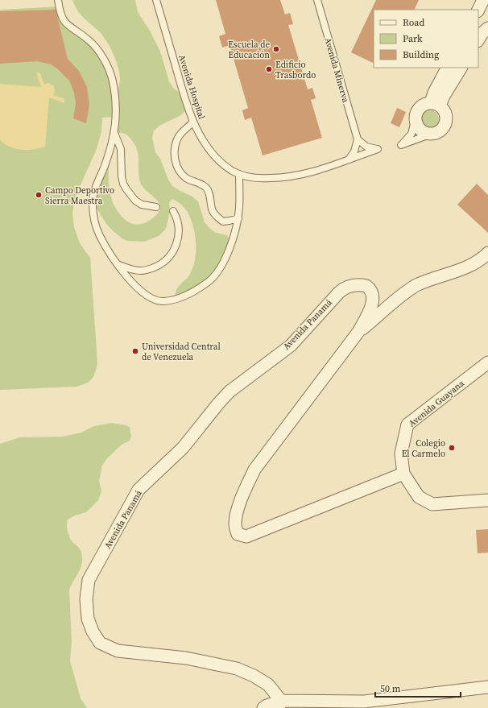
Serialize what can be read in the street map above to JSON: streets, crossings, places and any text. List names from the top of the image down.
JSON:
{
  "streets": {
    "street": ["Avenida Panamá", "Avenida Guayana"],
    "lane": ["Avenida Minerva", "Avenida Hospital"]
  },
  "crossings": [
    ["Avenida Minerva", "Avenida Hospital"],
    ["Avenida Panamá", "Avenida Guayana"]
  ],
  "places": [
    "Escuela de Educación",
    "Edificio Trasbordo",
    "Campo Deportivo Sierra Maestra",
    "Universidad Central de Venezuela",
    "Colegio El Carmelo"
  ],
  "legend": ["Road", "Park", "Building"],
  "scale_bar": "50 m"
}
